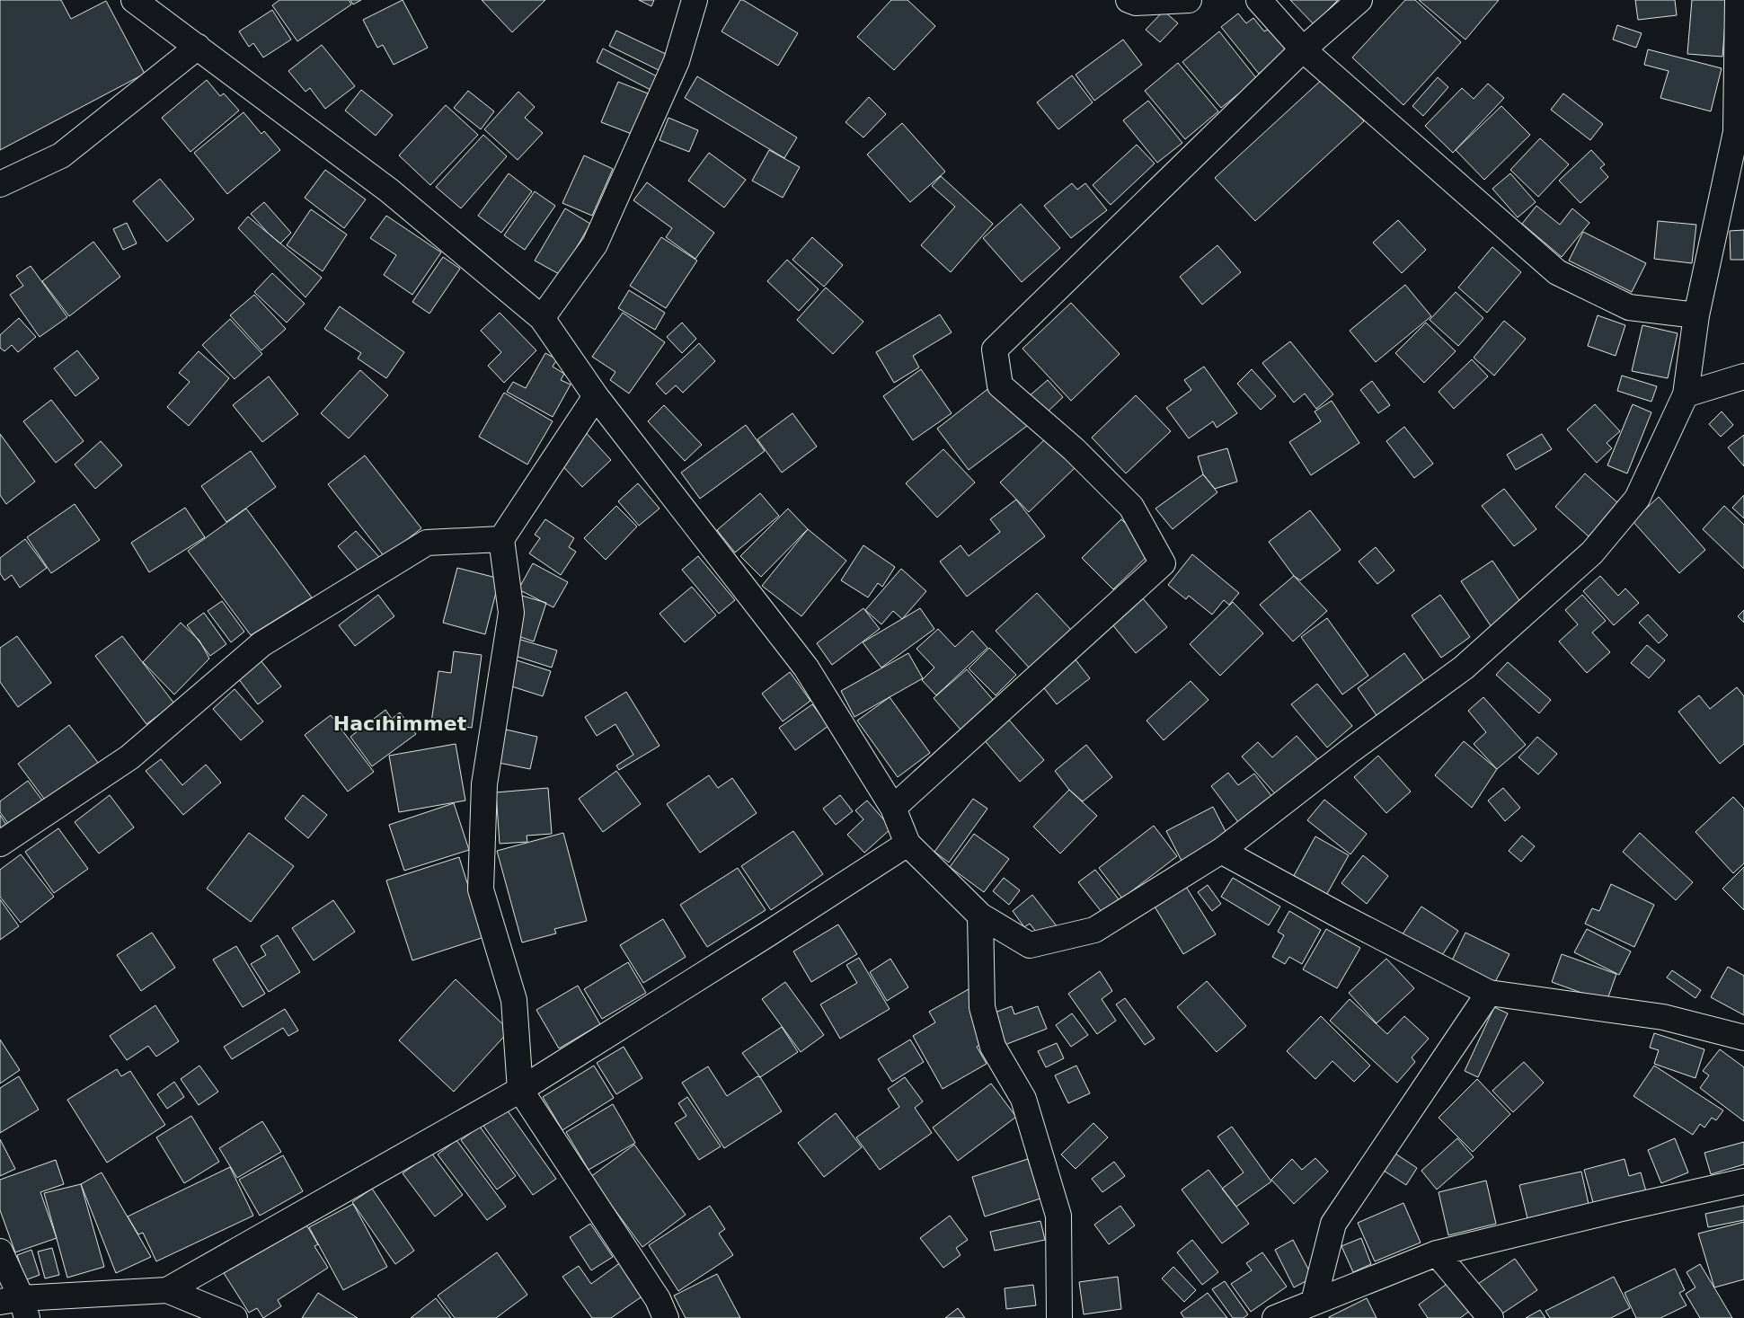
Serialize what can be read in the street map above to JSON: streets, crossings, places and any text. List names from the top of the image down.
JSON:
{
  "districts": ["Hacıhimmet"]
}
